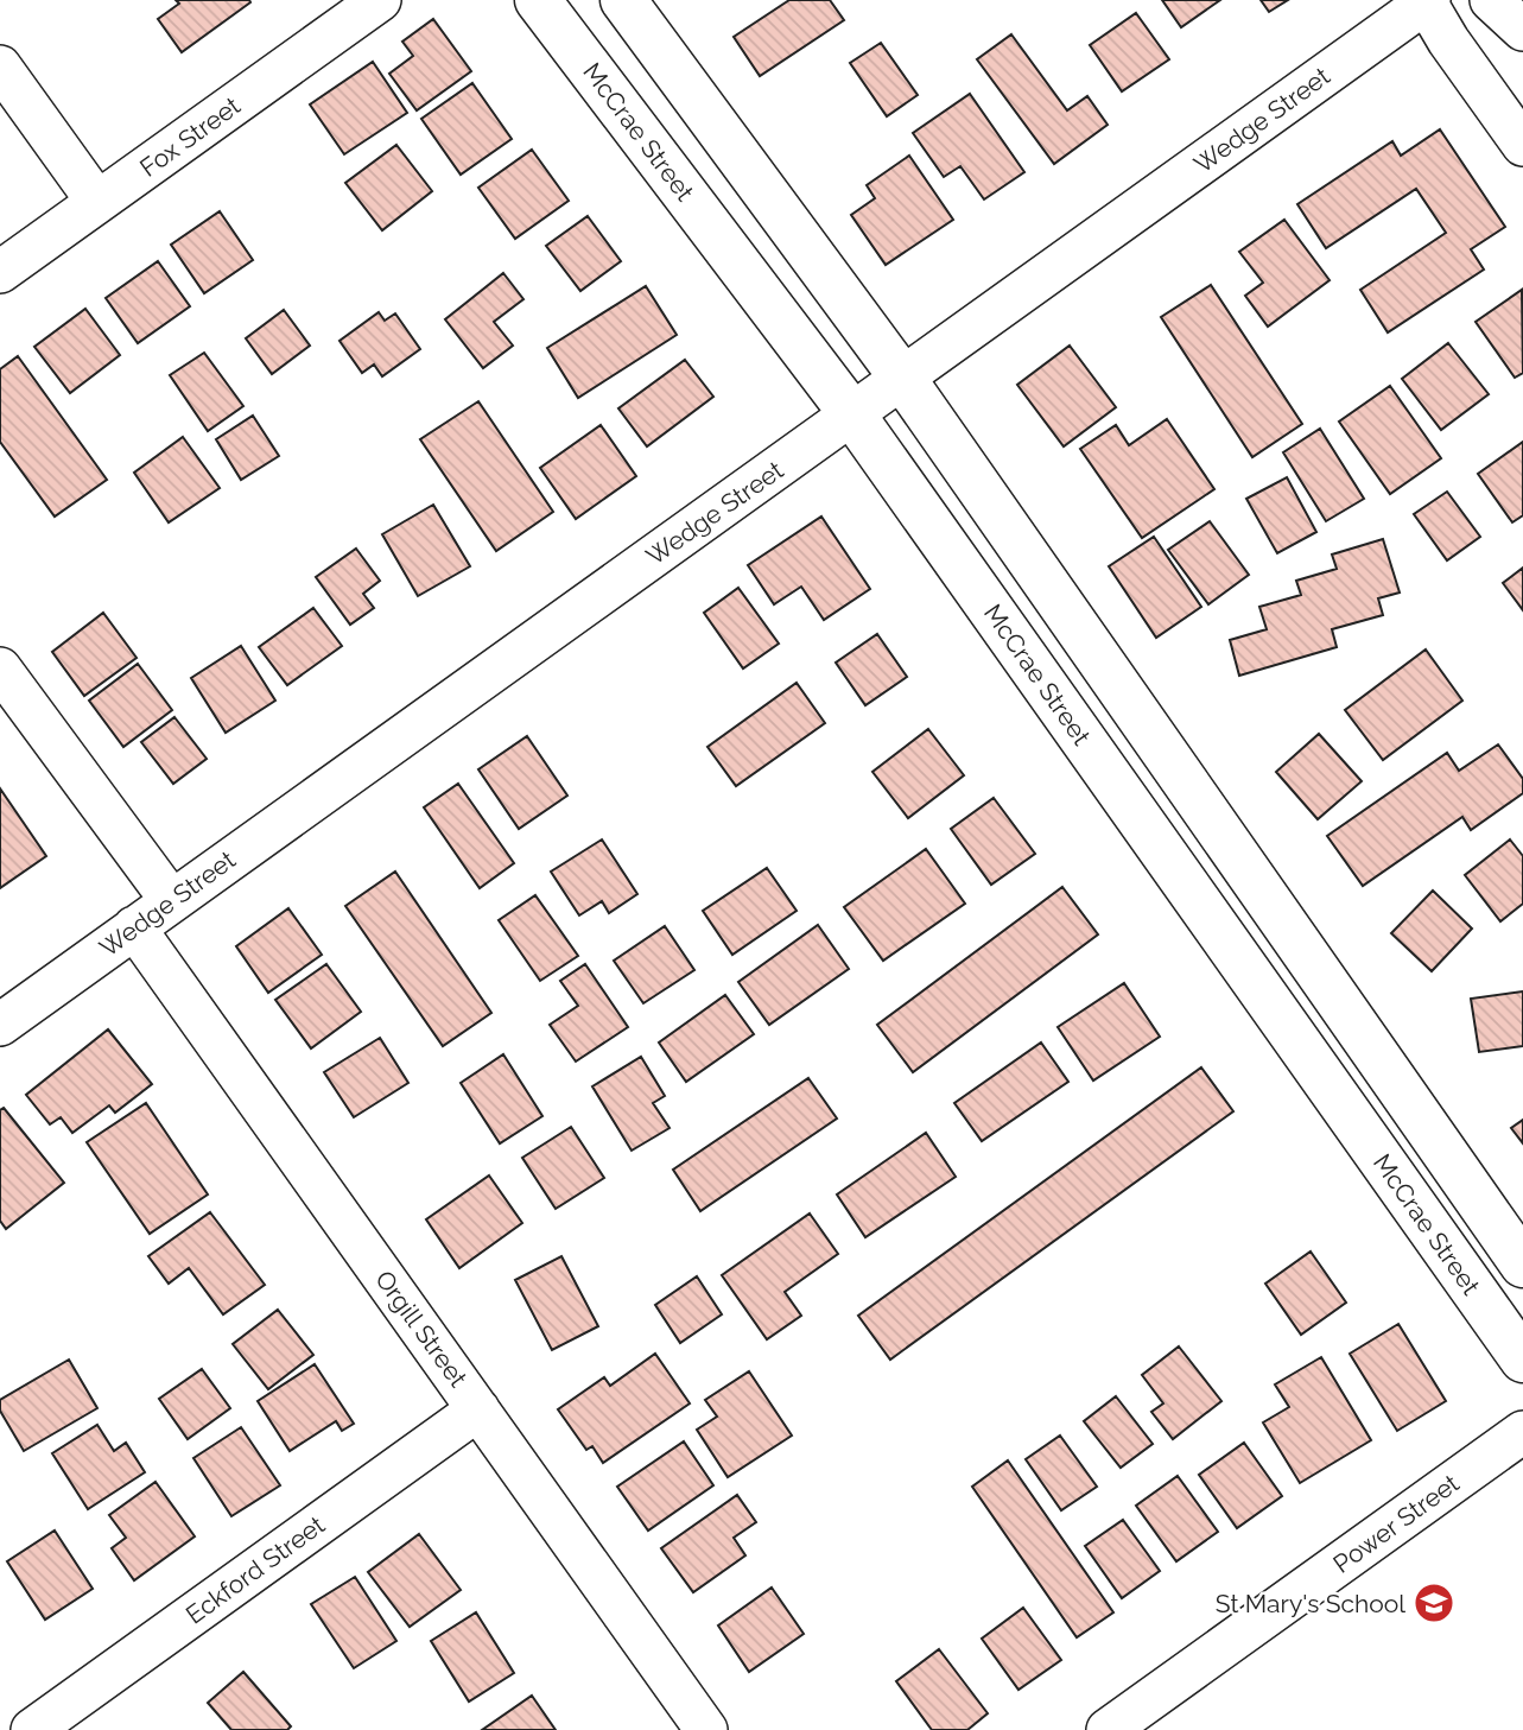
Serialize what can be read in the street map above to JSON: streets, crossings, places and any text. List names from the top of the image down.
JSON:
{
  "streets": {
    "main road": ["McCrae Street"],
    "street": [
      "Wedge Street",
      "Fox Street",
      "Orgill Street",
      "Power Street",
      "Eckford Street"
    ]
  },
  "crossings": [
    ["Wedge Street", "McCrae Street"],
    ["Wedge Street", "Orgill Street"],
    ["Orgill Street", "Eckford Street"]
  ],
  "places": {
    "school or university": ["St Mary's School"]
  }
}
